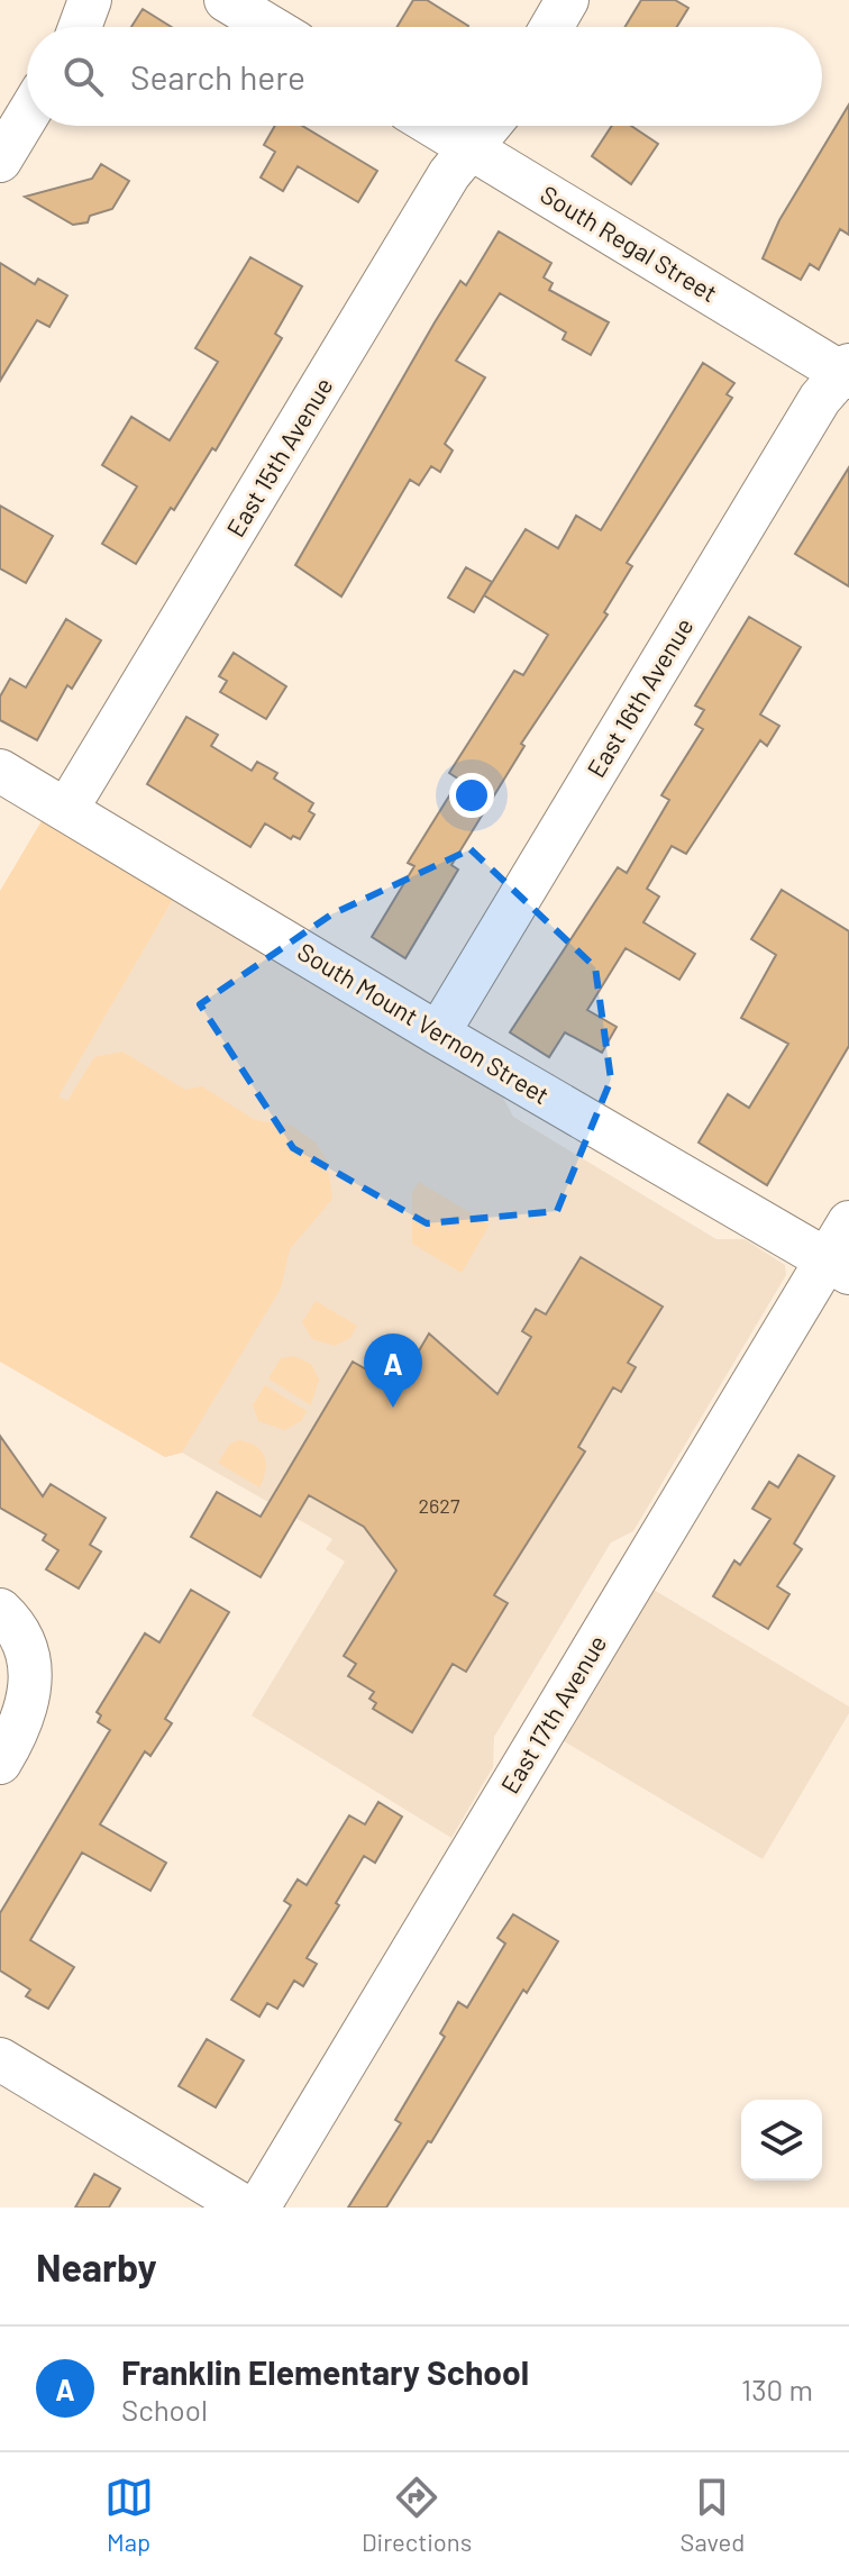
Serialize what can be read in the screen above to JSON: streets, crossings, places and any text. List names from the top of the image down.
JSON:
{
  "streets": {
    "street": [
      "South Regal Street",
      "East 15th Avenue",
      "East 16th Avenue",
      "South Mount Vernon Street",
      "East 17th Avenue"
    ]
  },
  "crossings": [
    ["South Regal Street", "East 15th Avenue"],
    ["South Regal Street", "East 16th Avenue"],
    ["East 15th Avenue", "South Mount Vernon Street"],
    ["East 16th Avenue", "South Mount Vernon Street"],
    ["South Mount Vernon Street", "East 17th Avenue"]
  ],
  "house_numbers": ["2627"],
  "page": {
    "search": "Search here",
    "pins": "A",
    "heading": "Nearby",
    "list": [
      {
        "mark": "A",
        "name": "Franklin Elementary School",
        "note": "School",
        "value": "130 m"
      }
    ],
    "nav": ["Map", "Directions", "Saved"]
  }
}
